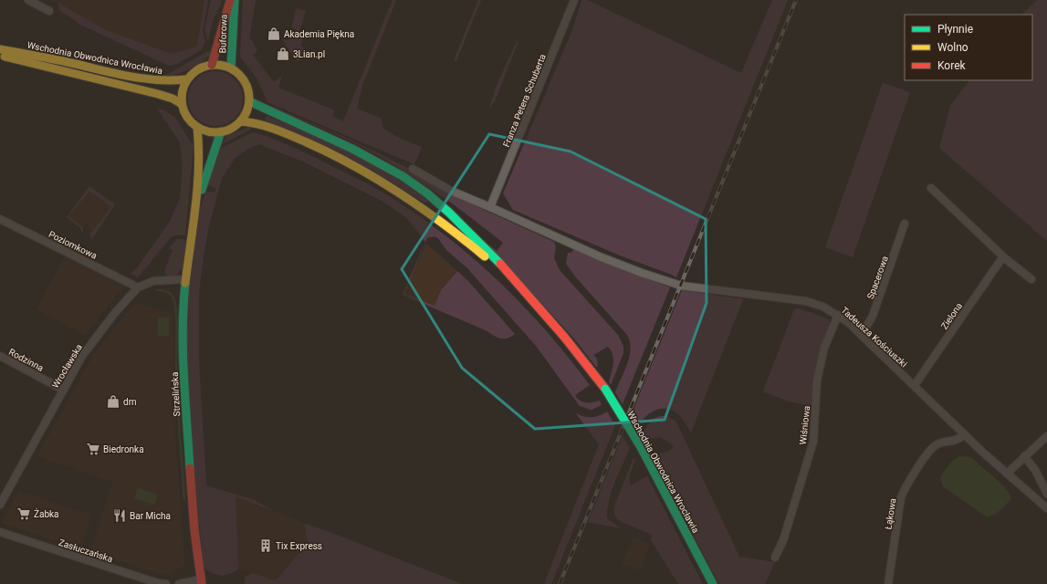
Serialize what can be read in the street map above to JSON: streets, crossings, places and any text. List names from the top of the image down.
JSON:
{
  "streets": {
    "main road": ["Buforowa", "Wschodnia Obwodnica Wrocławia", "Strzelińska"],
    "street": [
      "Franza Petera Schuberta",
      "Poziomkowa",
      "Spacerowa",
      "Zielona",
      "Tadeusza Kościuszki",
      "Rodzinna",
      "Wrocławska",
      "Wiśniowa",
      "Łąkowa",
      "Zasłuczańska"
    ]
  },
  "crossings": [
    ["Buforowa", "Wschodnia Obwodnica Wrocławia"],
    ["Buforowa", "Strzelińska"],
    ["Wschodnia Obwodnica Wrocławia", "Strzelińska"],
    ["Franza Petera Schuberta", "Tadeusza Kościuszki"],
    ["Poziomkowa", "Wrocławska"],
    ["Spacerowa", "Tadeusza Kościuszki"],
    ["Zielona", "Tadeusza Kościuszki"],
    ["Tadeusza Kościuszki", "Wiśniowa"],
    ["Tadeusza Kościuszki", "Łąkowa"],
    ["Rodzinna", "Wrocławska"],
    ["Wrocławska", "Strzelińska"]
  ],
  "places": {
    "shop": ["Akademia Piękna", "3Lian.pl", "dm"],
    "supermarket": ["Biedronka", "Żabka"],
    "restaurant": ["Bar Micha"],
    "building": ["Tix Express"]
  },
  "legend": ["Płynnie", "Wolno", "Korek"]
}
